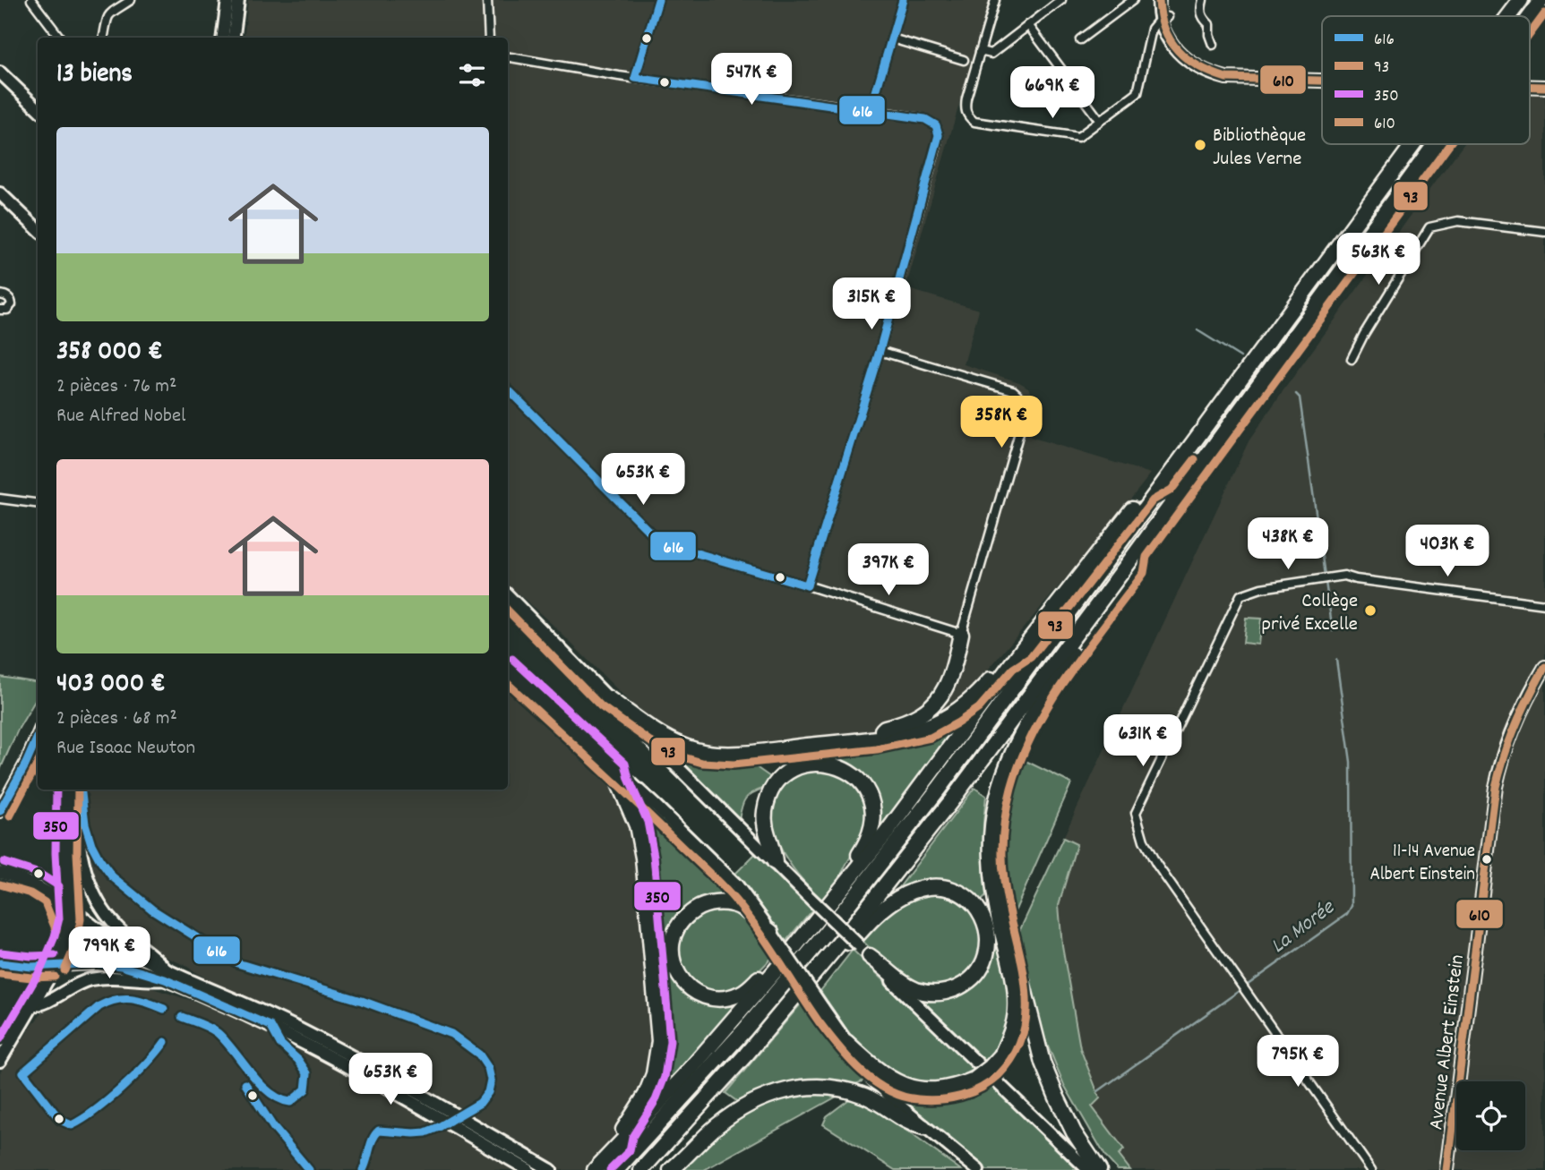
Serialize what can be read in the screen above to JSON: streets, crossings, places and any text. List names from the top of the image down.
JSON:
{
  "streets": {
    "main road": ["Avenue Albert Einstein"]
  },
  "water": ["La Morée"],
  "places": ["Bibliothèque Jules Verne", "Collège privé Excelle", "11-14 Avenue Albert Einstein"],
  "lines": [
    "transit line 616",
    "transit line 610",
    "transit line 93",
    "transit line 350"
  ],
  "legend": [
    "616",
    "93",
    "350",
    "610"
  ],
  "page": {
    "heading": "13 biens",
    "price": [
      "547K €",
      "669K €",
      "563K €",
      "315K €",
      "358K €",
      "653K €",
      "438K €",
      "403K €",
      "397K €",
      "631K €",
      "799K €",
      "795K €",
      "653K €"
    ],
    "list": [
      {
        "name": "358 000 €",
        "note": "2 pièces · 76 m² · Rue Alfred Nobel"
      },
      {
        "name": "403 000 €",
        "note": "2 pièces · 68 m² · Rue Isaac Newton"
      }
    ]
  }
}
